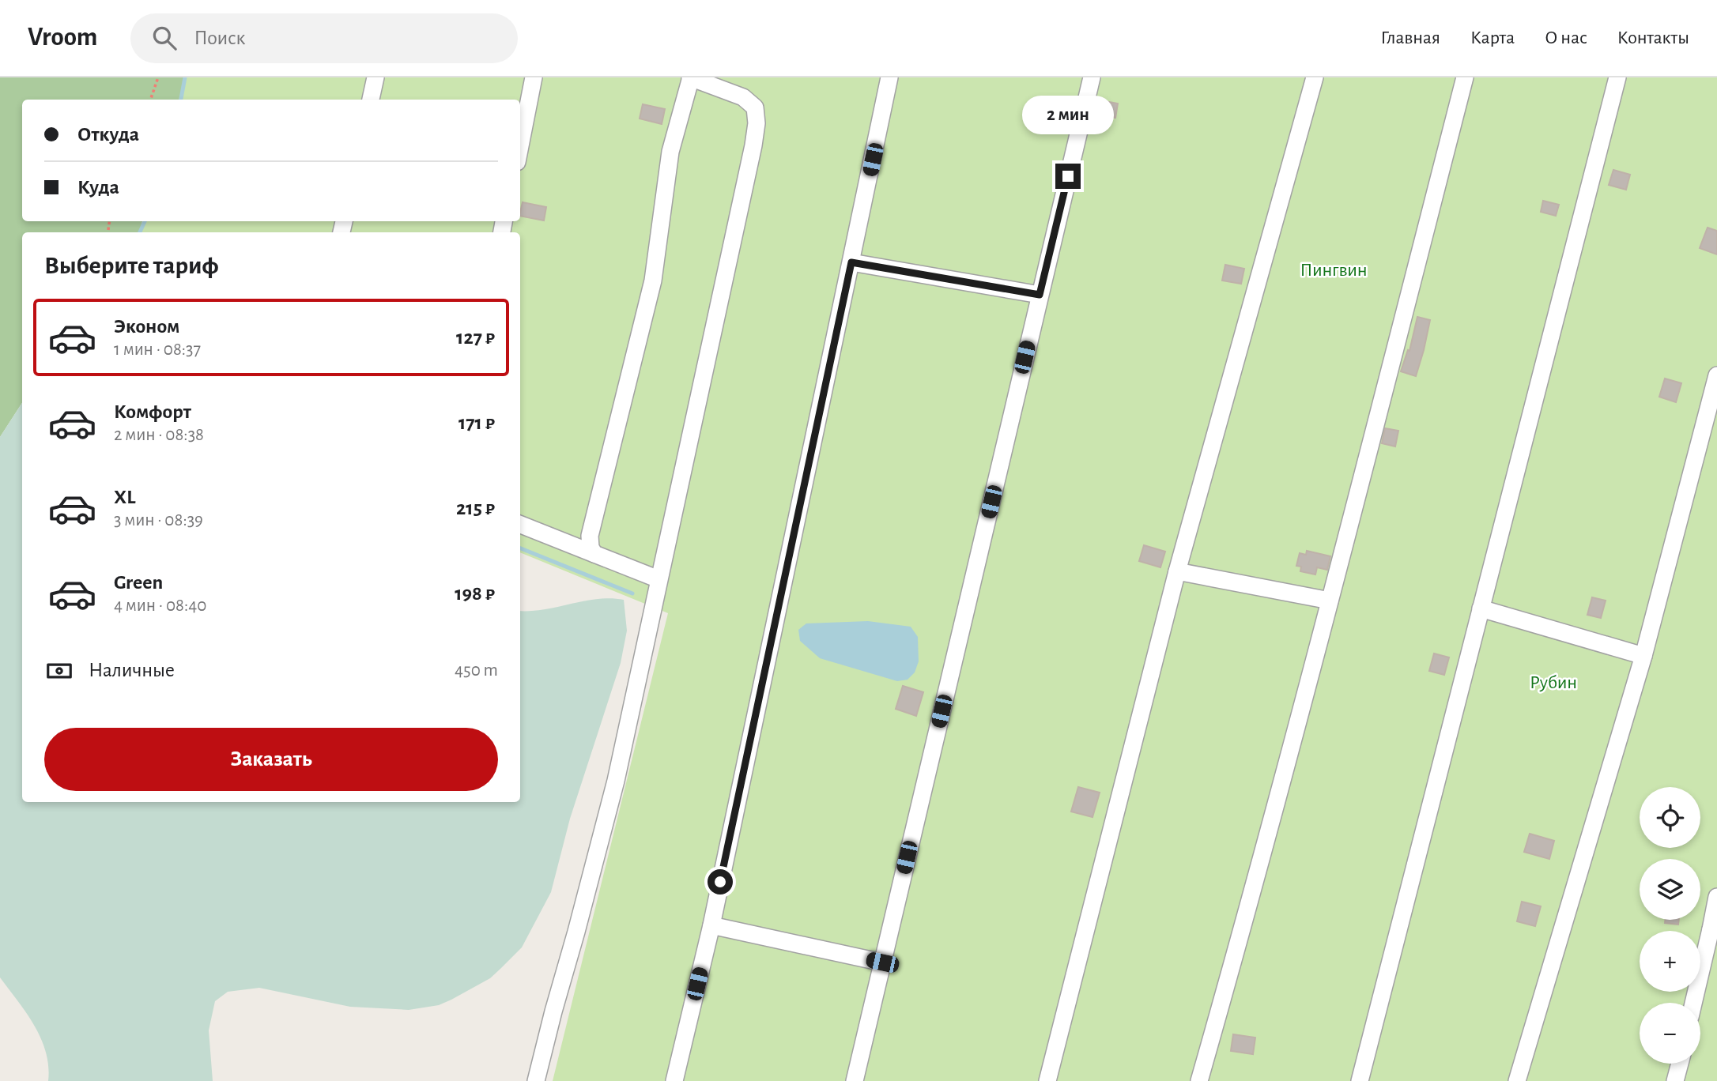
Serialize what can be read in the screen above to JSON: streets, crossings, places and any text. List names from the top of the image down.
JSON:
{
  "parks": ["Пингвин", "Рубин"],
  "page": {
    "header": "Vroom",
    "search": "Поиск",
    "nav": [
      "Главная",
      "Карта",
      "О нас",
      "Контакты"
    ],
    "bubble": "2 мин",
    "banner": ["Откуда", "Куда"],
    "heading": "Выберите тариф",
    "list": [
      {
        "name": "Эконом",
        "note": "1 мин · 08:37",
        "value": "127 ₽"
      },
      {
        "name": "Комфорт",
        "note": "2 мин · 08:38",
        "value": "171 ₽"
      },
      {
        "name": "XL",
        "note": "3 мин · 08:39",
        "value": "215 ₽"
      },
      {
        "name": "Green",
        "note": "4 мин · 08:40",
        "value": "198 ₽"
      }
    ],
    "pay": ["Наличные", "450 m"],
    "buttons": "Заказать",
    "map_buttons": ["+", "−"]
  }
}
